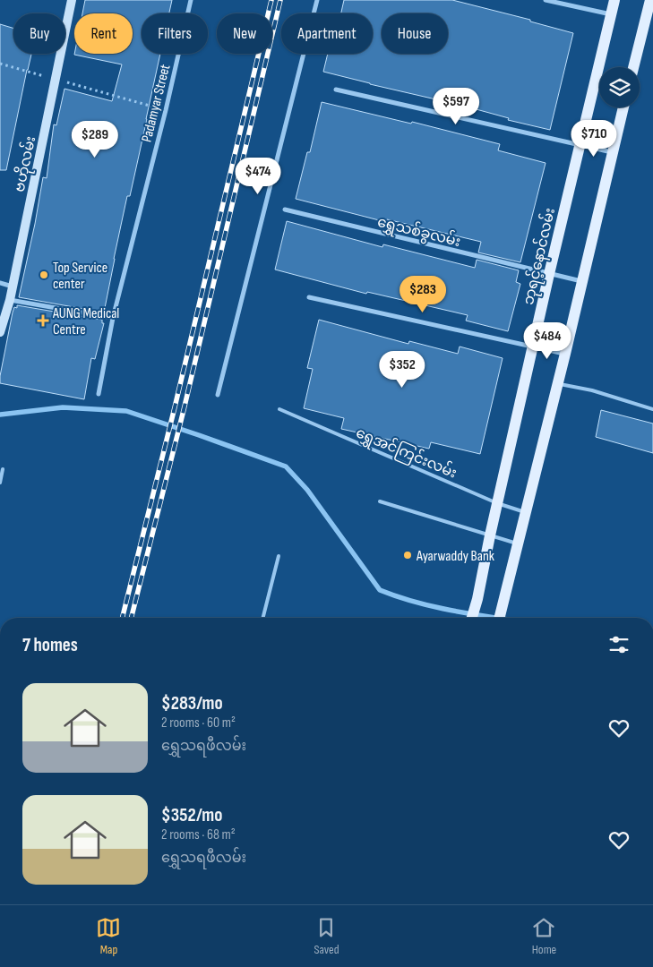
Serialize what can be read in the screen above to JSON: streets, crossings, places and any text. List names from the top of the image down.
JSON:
{
  "streets": {
    "main road": ["ဗဟိုလမ်း", "ဘုရင့်နောင်လမ်း"],
    "street": ["Padamyar Street", "ရွှေသစ်ခွလမ်း"],
    "lane": ["ရွှေအင်ကြင်းလမ်း"]
  },
  "crossings": [
    ["ရွှေသစ်ခွလမ်း", "ဘုရင့်နောင်လမ်း"],
    ["ဘုရင့်နောင်လမ်း", "ရွှေအင်ကြင်းလမ်း"]
  ],
  "places": {
    "other": ["Top Service center", "Ayarwaddy Bank"],
    "health": ["AUNG Medical Centre"]
  },
  "page": {
    "chip": [
      "Buy",
      "Rent",
      "Filters",
      "New",
      "Apartment",
      "House"
    ],
    "price": [
      "$597",
      "$710",
      "$289",
      "$474",
      "$283",
      "$484",
      "$352"
    ],
    "heading": "7 homes",
    "list": [
      {
        "name": "$283/mo",
        "note": "2 rooms · 60 m² · ရွှေသရဖီလမ်း"
      },
      {
        "name": "$352/mo",
        "note": "2 rooms · 68 m² · ရွှေသရဖီလမ်း"
      }
    ],
    "tabs": ["Map", "Saved", "Home"]
  }
}
